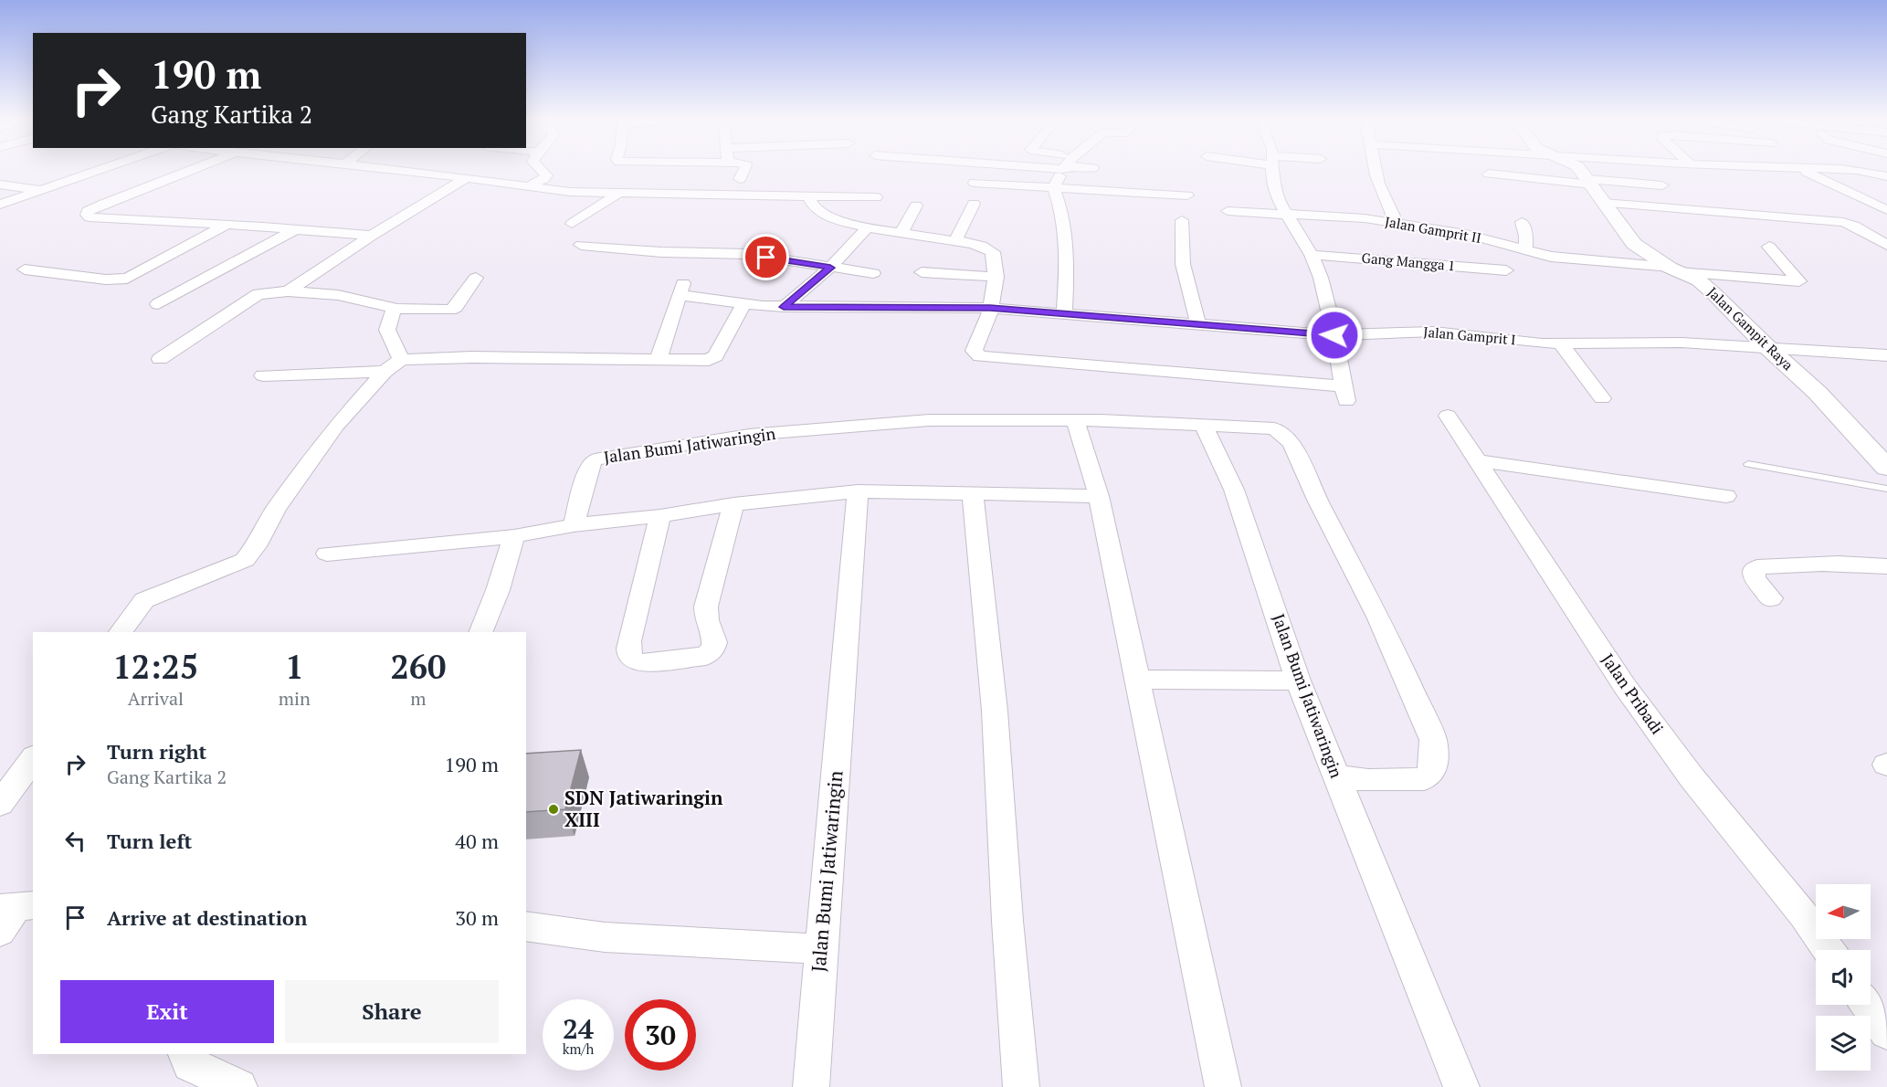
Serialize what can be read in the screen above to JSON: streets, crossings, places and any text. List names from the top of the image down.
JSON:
{
  "streets": {
    "street": [
      "Jalan Gamprit II",
      "Gang Mangga 1",
      "Jalan Gampit Raya",
      "Jalan Gamprit I",
      "Jalan Bumi Jatiwaringin",
      "Jalan Pribadi"
    ]
  },
  "crossings": [
    ["Jalan Gamprit II", "Jalan Gampit Raya"],
    ["Jalan Gampit Raya", "Jalan Gamprit I"]
  ],
  "places": ["SDN Jatiwaringin XIII"],
  "north": "left",
  "page": {
    "turn": ["190 m", "Gang Kartika 2"],
    "eta": [
      "12:25",
      "Arrival",
      "1",
      "min",
      "260",
      "m"
    ],
    "list": [
      {
        "name": "Turn right",
        "note": "Gang Kartika 2",
        "value": "190 m"
      },
      {
        "name": "Turn left",
        "value": "40 m"
      },
      {
        "name": "Arrive at destination",
        "value": "30 m"
      }
    ],
    "buttons": ["Exit", "Share"],
    "speed": "24 km/h",
    "limit": "30"
  }
}
